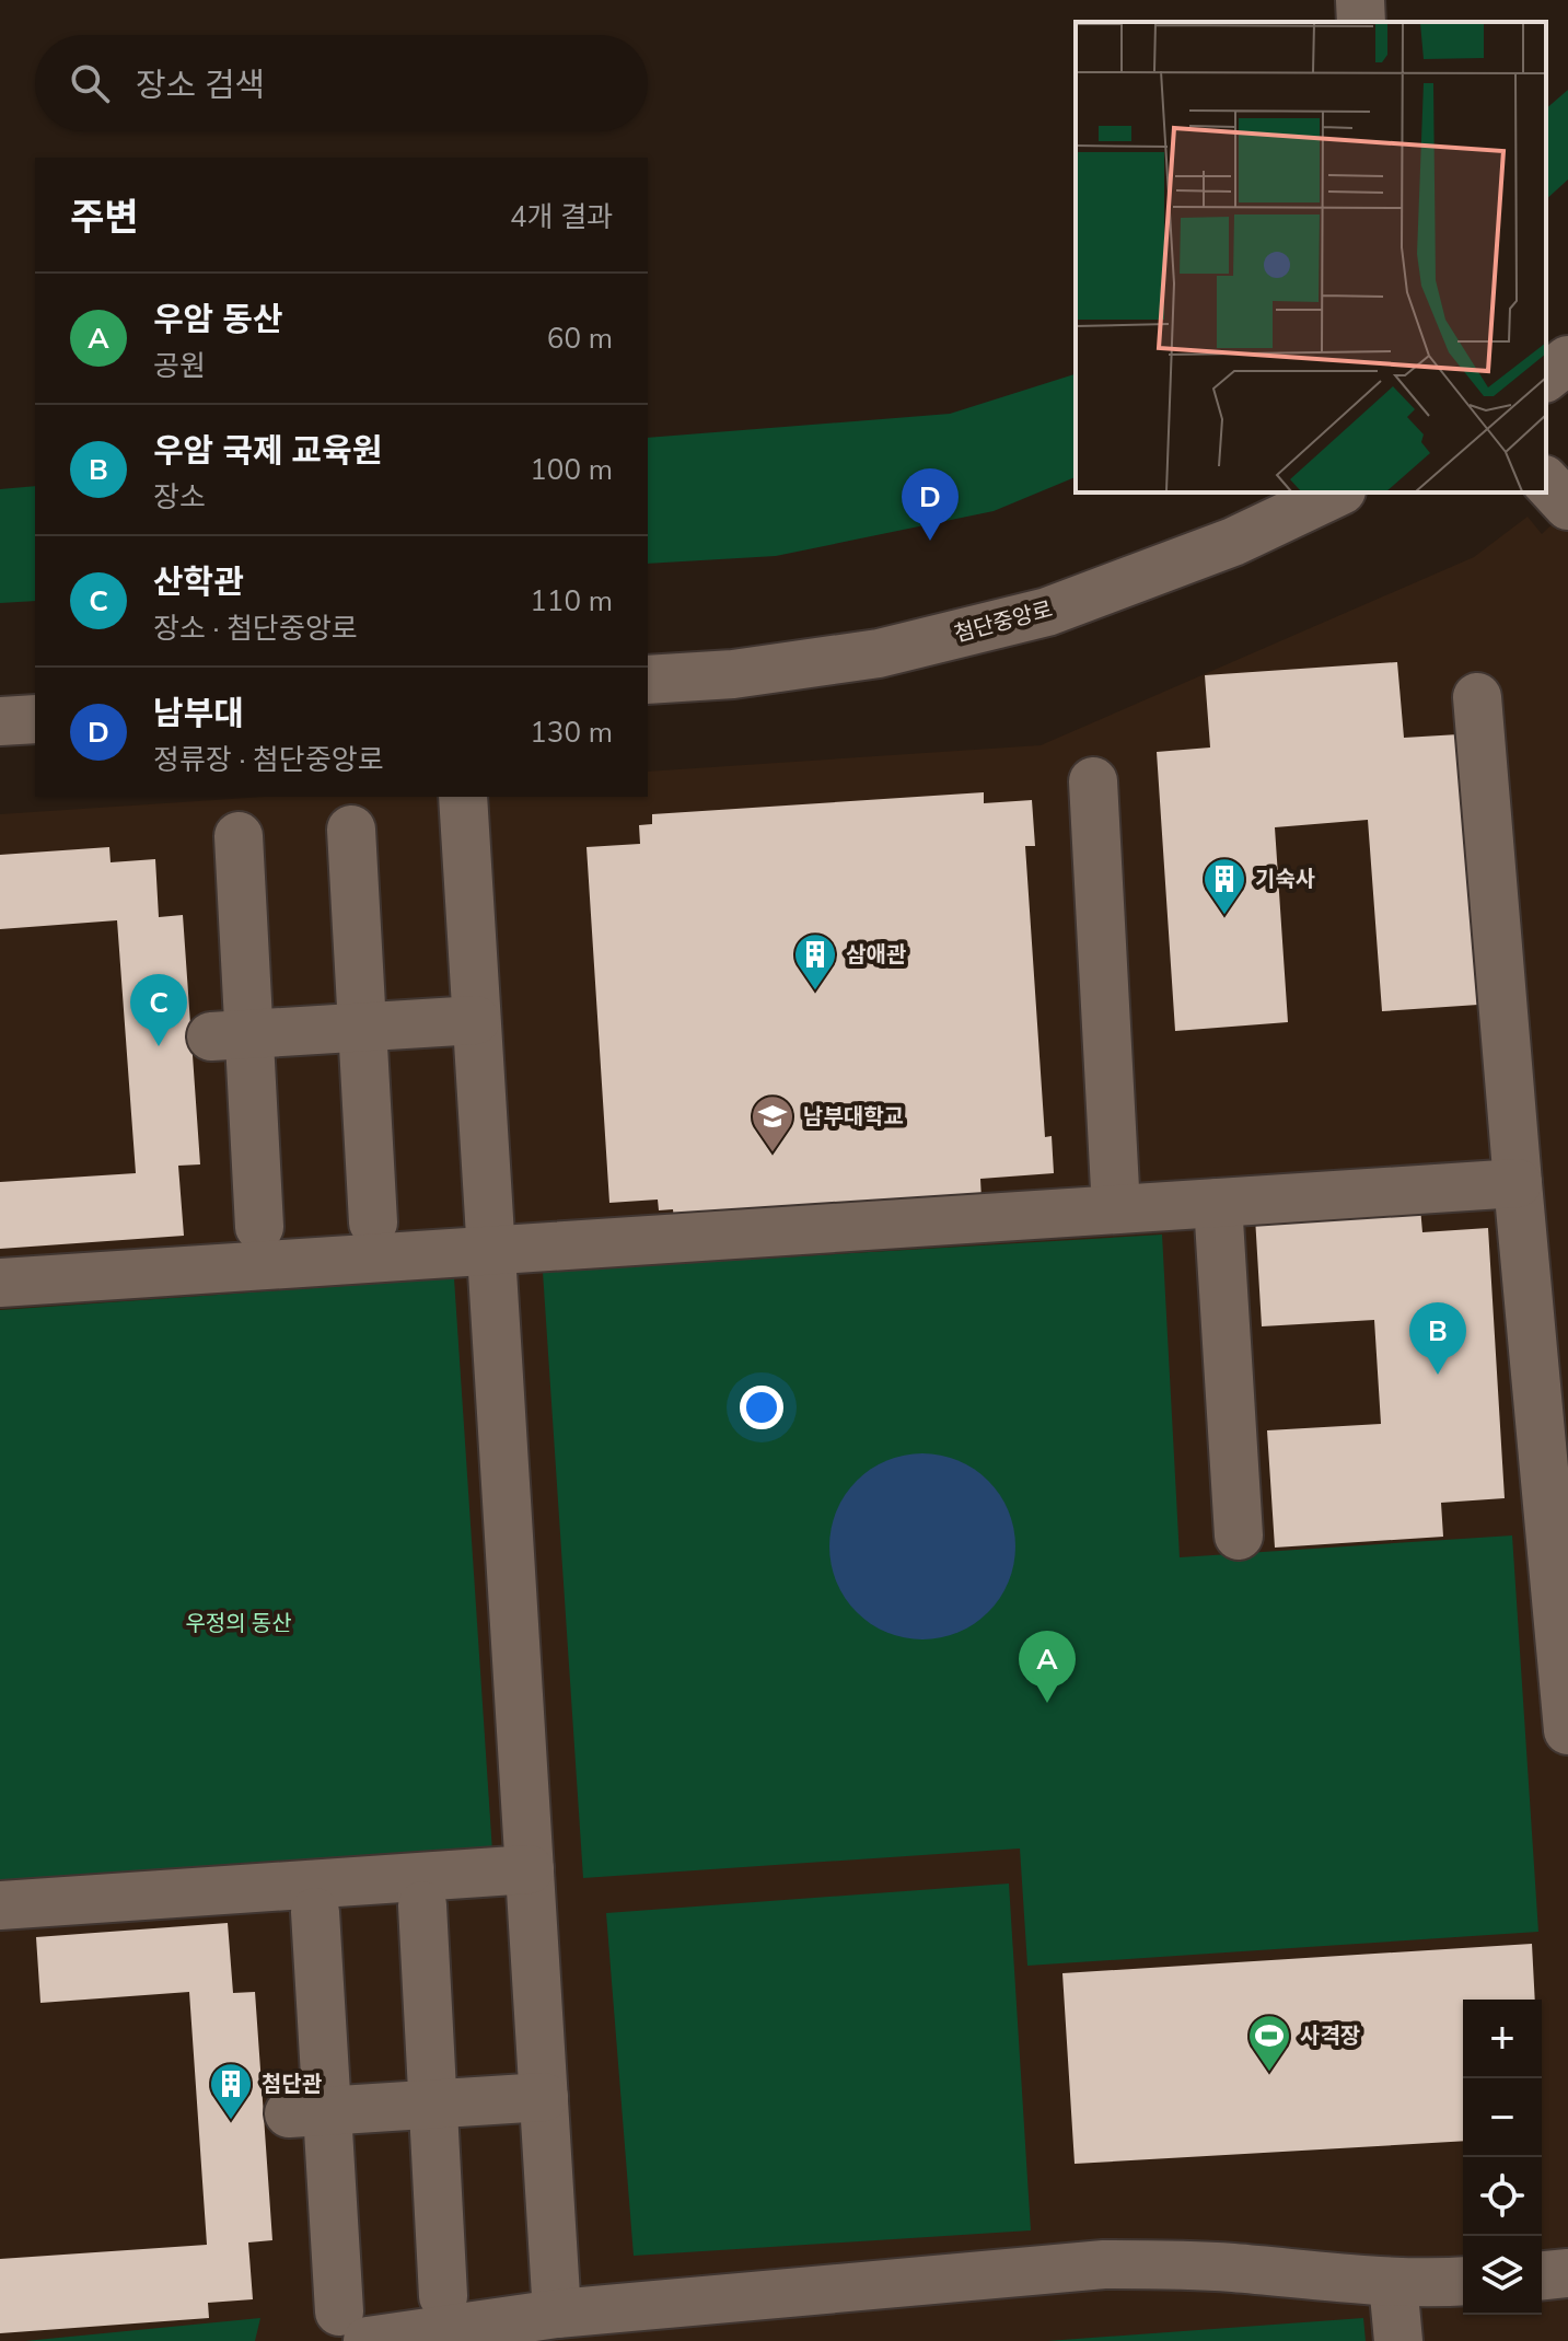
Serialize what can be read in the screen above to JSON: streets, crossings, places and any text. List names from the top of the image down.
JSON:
{
  "streets": {
    "street": ["첨단중앙로"]
  },
  "parks": ["우정의 동산"],
  "places": {
    "building": ["기숙사", "삼애관", "첨단관"],
    "school or university": ["남부대학교"],
    "sports": ["사격장"]
  },
  "page": {
    "search": "장소 검색",
    "heading": ["주변", "4개 결과"],
    "list": [
      {
        "mark": "A",
        "name": "우암 동산",
        "note": "공원",
        "value": "60 m"
      },
      {
        "mark": "B",
        "name": "우암 국제 교육원",
        "note": "장소",
        "value": "100 m"
      },
      {
        "mark": "C",
        "name": "산학관",
        "note": "장소 · 첨단중앙로",
        "value": "110 m"
      },
      {
        "mark": "D",
        "name": "남부대",
        "note": "정류장 · 첨단중앙로",
        "value": "130 m"
      }
    ],
    "pins": [
      "D",
      "C",
      "B",
      "A"
    ],
    "map_buttons": ["+", "−"]
  }
}
